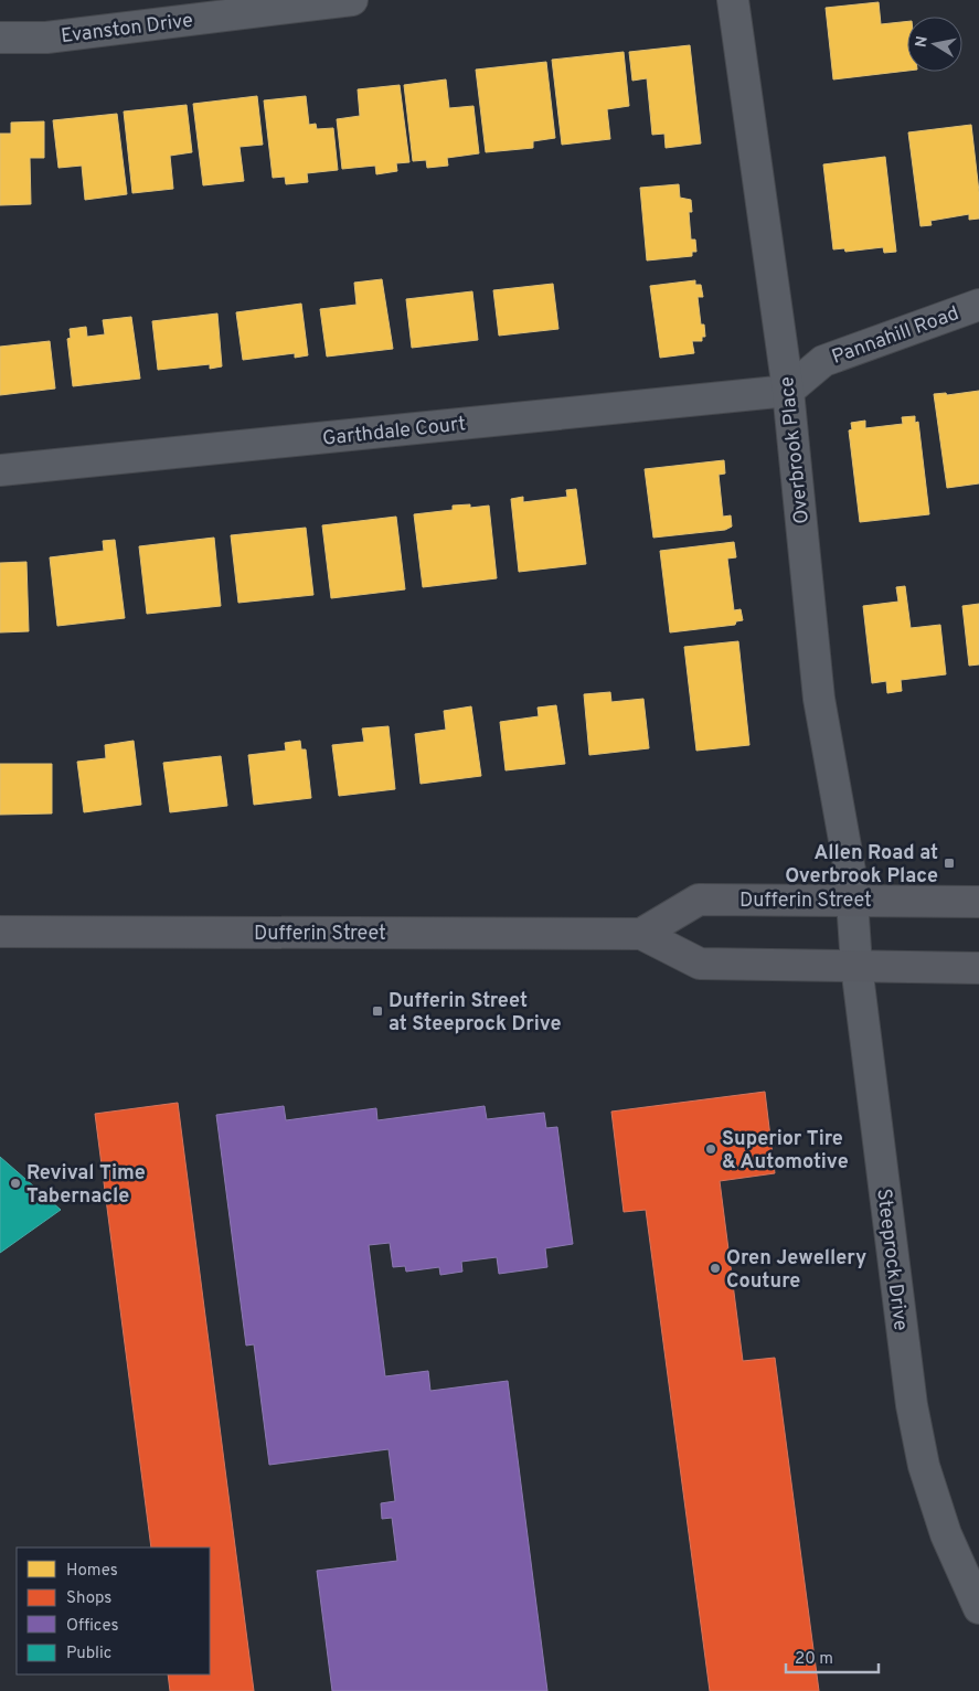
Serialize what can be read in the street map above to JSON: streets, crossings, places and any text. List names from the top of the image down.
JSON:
{
  "streets": {
    "main road": ["Dufferin Street"],
    "street": [
      "Evanston Drive",
      "Pannahill Road",
      "Garthdale Court",
      "Overbrook Place",
      "Steeprock Drive"
    ]
  },
  "crossings": [
    ["Pannahill Road", "Garthdale Court"],
    ["Pannahill Road", "Overbrook Place"],
    ["Garthdale Court", "Overbrook Place"],
    ["Overbrook Place", "Dufferin Street"],
    ["Overbrook Place", "Steeprock Drive"],
    ["Dufferin Street", "Steeprock Drive"]
  ],
  "places": {
    "transit": ["Allen Road at Overbrook Place", "Dufferin Street at Steeprock Drive"],
    "other": ["Superior Tire & Automotive", "Revival Time Tabernacle", "Oren Jewellery Couture"]
  },
  "legend": [
    "Homes",
    "Shops",
    "Offices",
    "Public"
  ],
  "scale_bar": "20 m",
  "north": "left"
}
